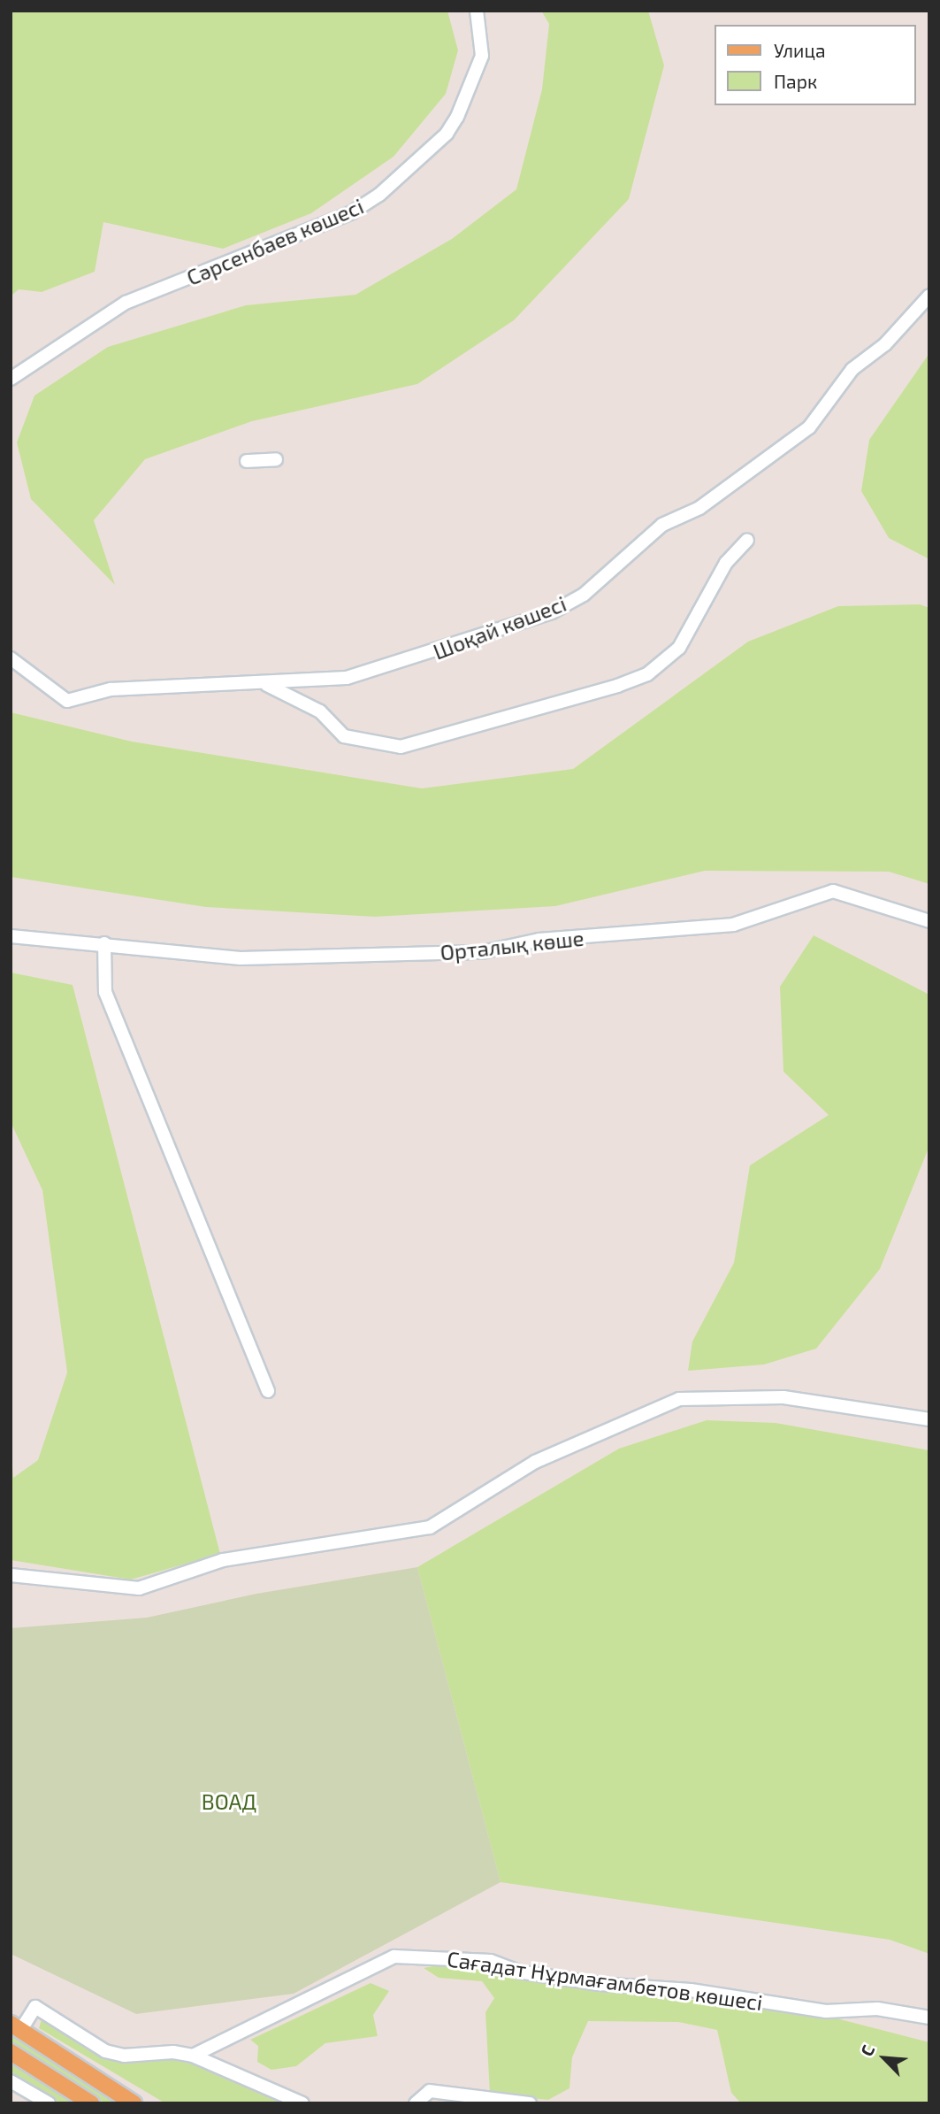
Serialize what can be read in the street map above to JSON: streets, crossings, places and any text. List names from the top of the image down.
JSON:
{
  "streets": {
    "street": [
      "Сәрсенбаев көшесі",
      "Шоқай көшесі",
      "Орталық көше",
      "Сағадат Нұрмағамбетов көшесі"
    ]
  },
  "parks": ["ВОАД"],
  "legend": ["Улица", "Парк"],
  "north": "top left"
}
